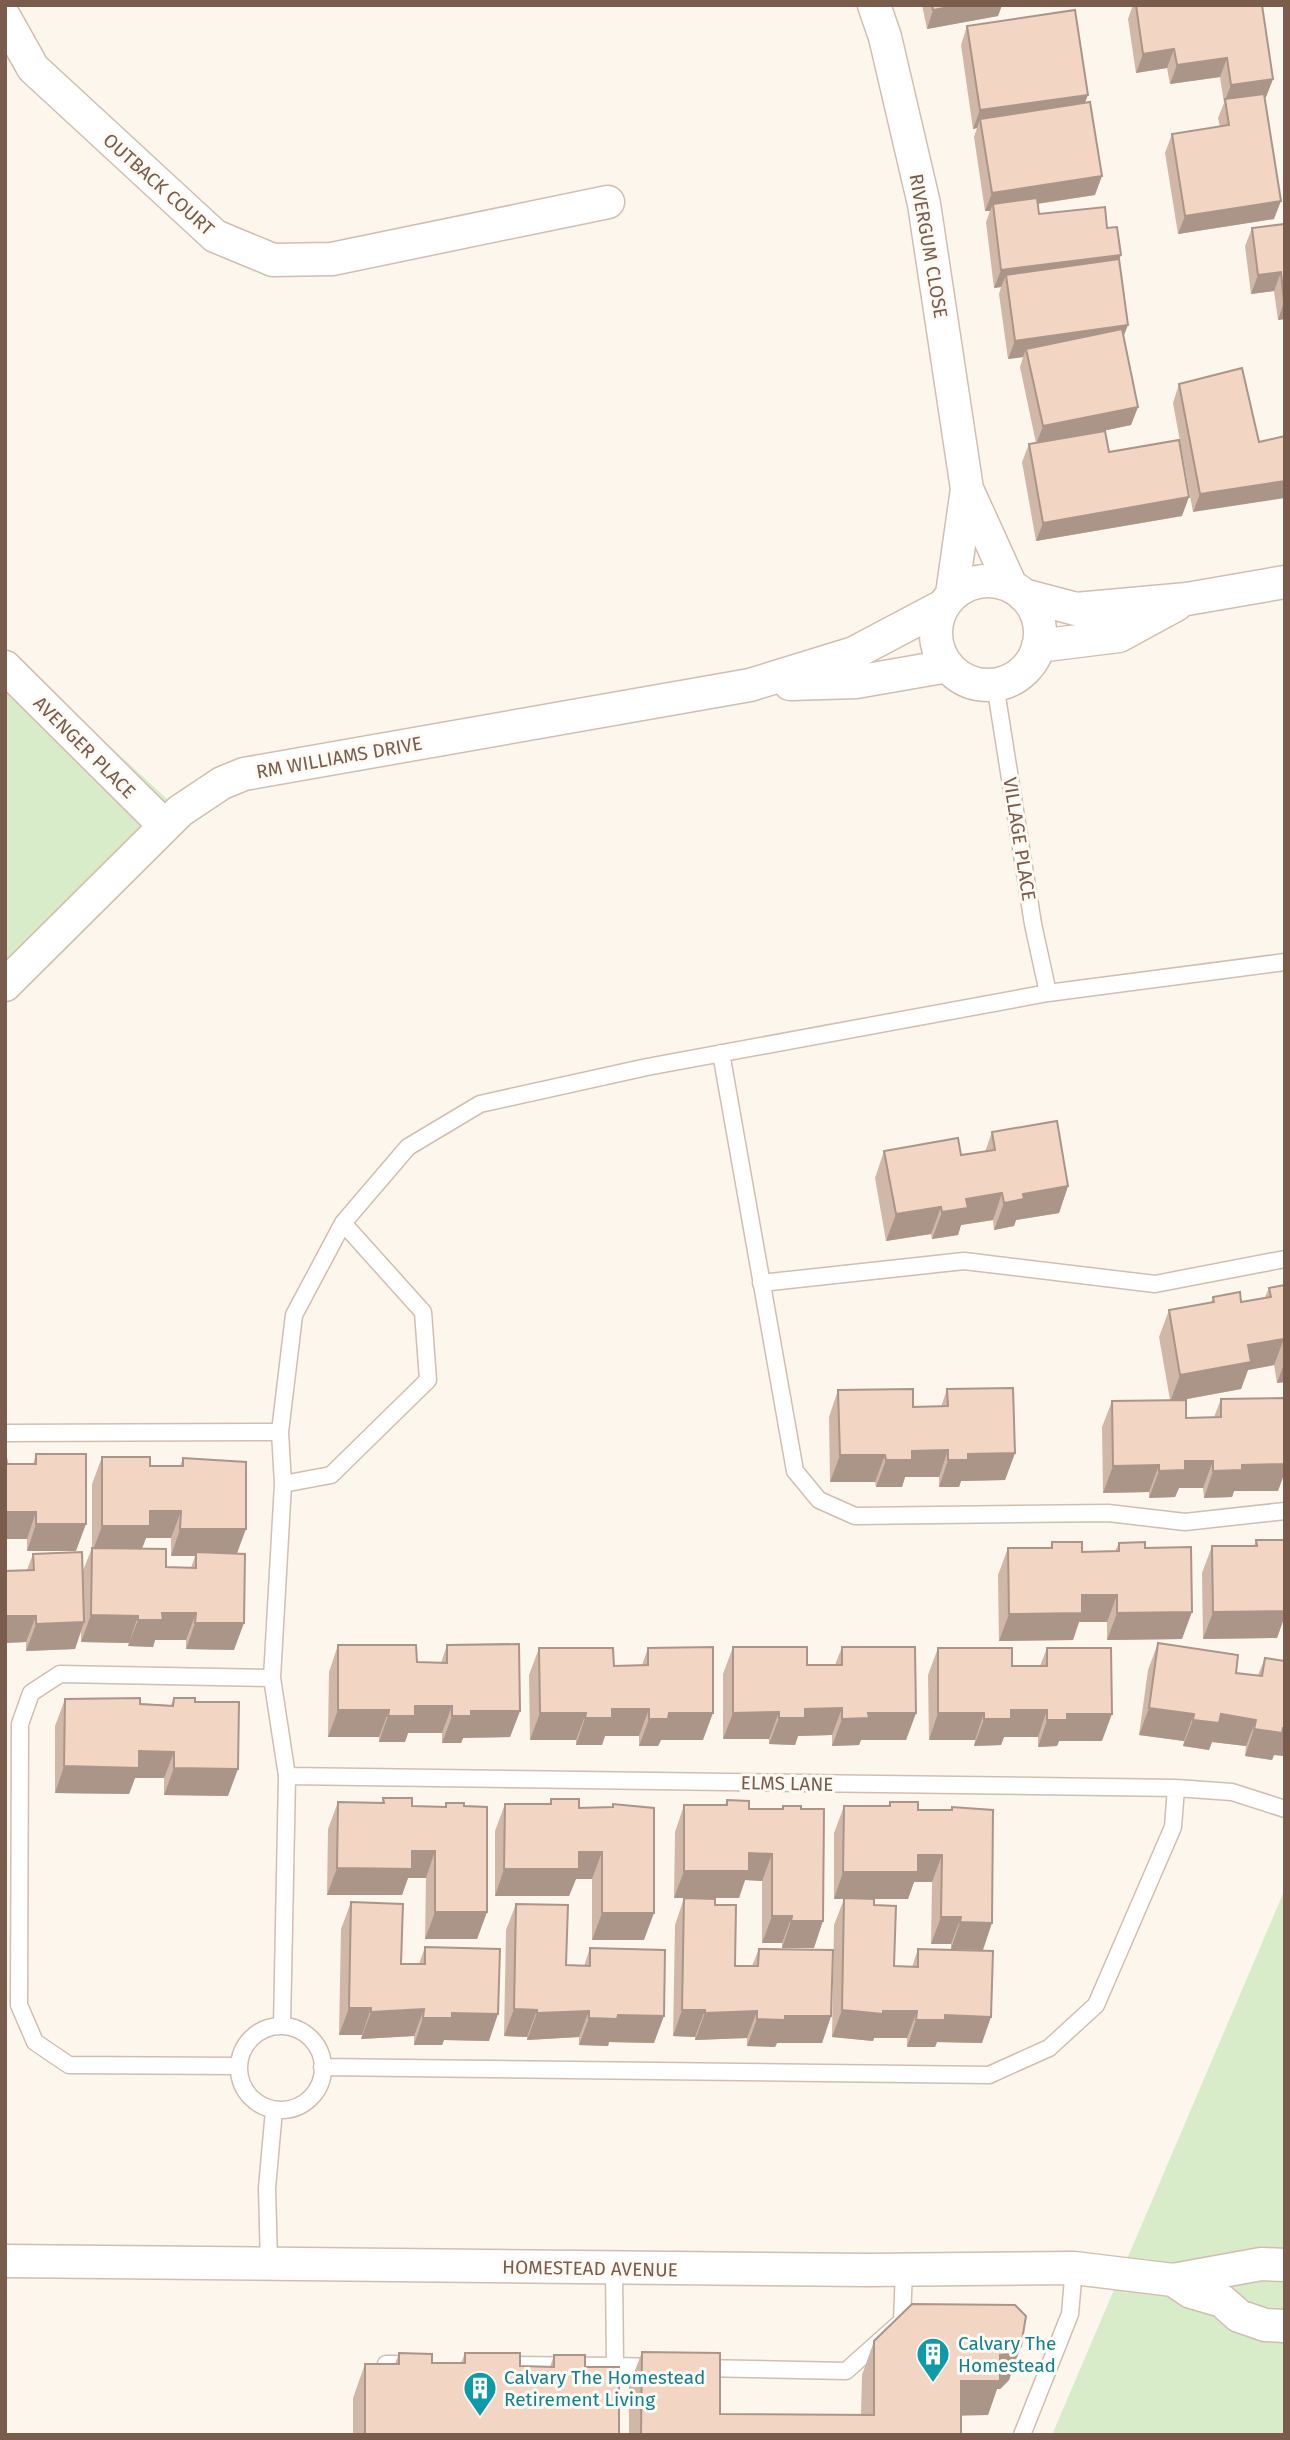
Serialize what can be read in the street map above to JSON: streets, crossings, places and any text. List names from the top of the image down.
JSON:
{
  "streets": {
    "street": [
      "OUTBACK COURT",
      "RIVERGUM CLOSE",
      "AVENGER PLACE",
      "RM WILLIAMS DRIVE",
      "HOMESTEAD AVENUE"
    ],
    "lane": ["VILLAGE PLACE", "ELMS LANE"]
  },
  "crossings": [
    ["RIVERGUM CLOSE", "RM WILLIAMS DRIVE"],
    ["RIVERGUM CLOSE", "VILLAGE PLACE"],
    ["AVENGER PLACE", "RM WILLIAMS DRIVE"],
    ["RM WILLIAMS DRIVE", "VILLAGE PLACE"]
  ],
  "places": {
    "building": ["Calvary The Homestead", "Calvary The Homestead Retirement Living"]
  }
}
